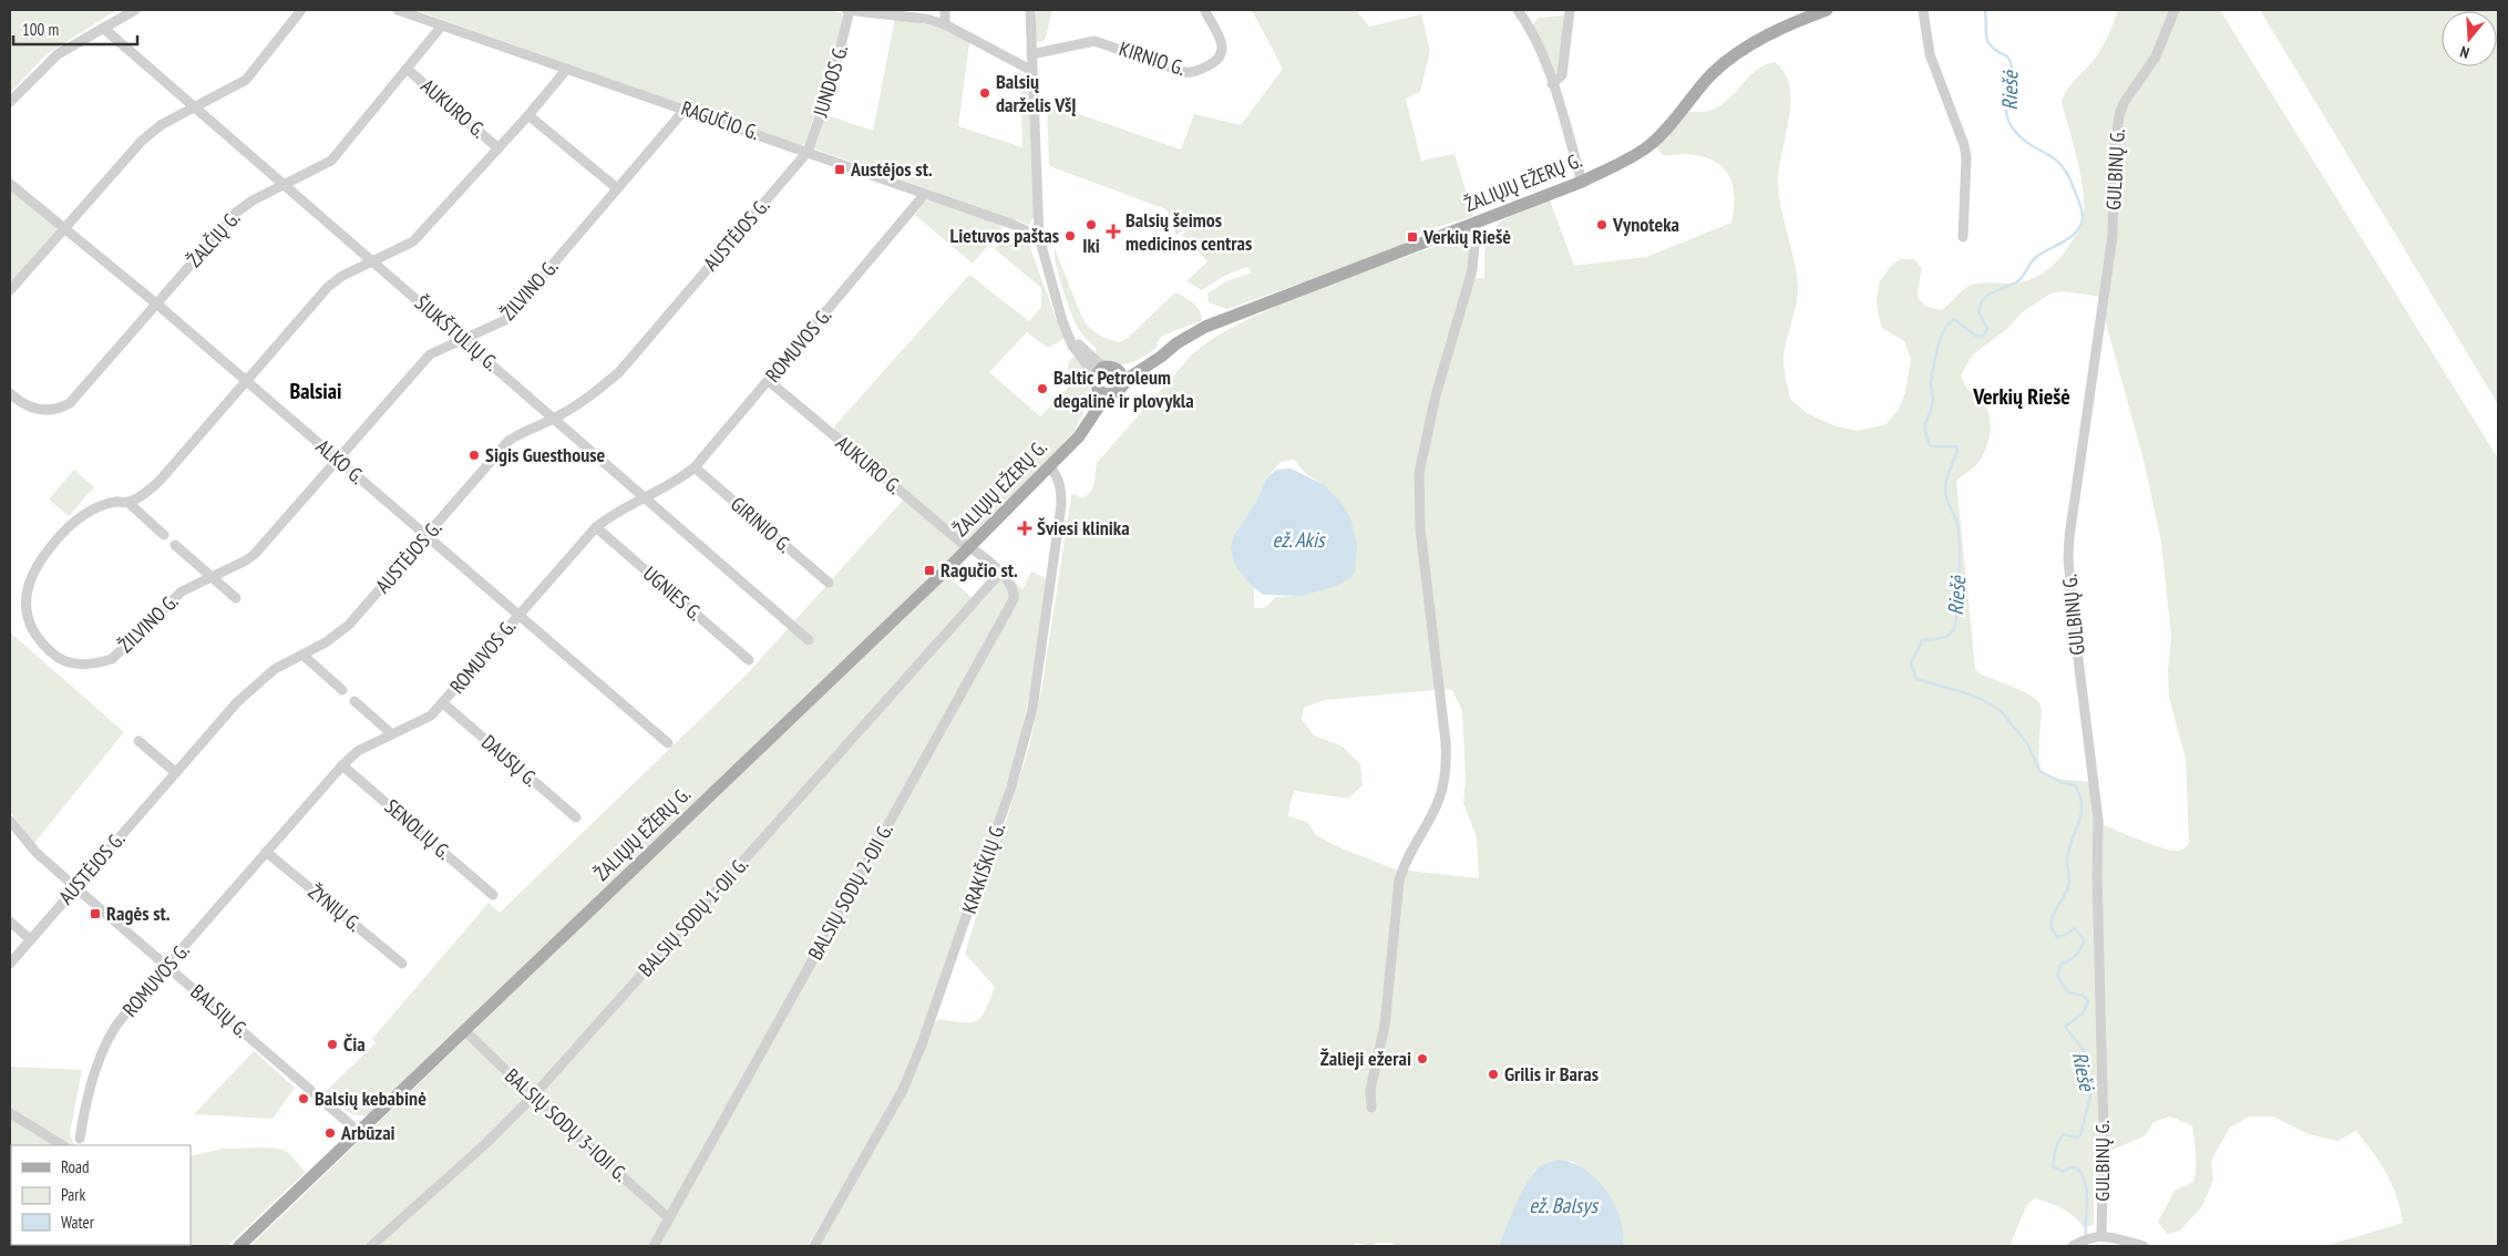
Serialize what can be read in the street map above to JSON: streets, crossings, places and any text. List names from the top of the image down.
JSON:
{
  "streets": {
    "main road": ["ŽALIŲJŲ EŽERŲ G."],
    "street": [
      "KIRNIO G.",
      "JUNDOS G.",
      "AUKURO G.",
      "RAGUČIO G.",
      "GULBINŲ G.",
      "AUSTĖJOS G.",
      "ŽALČIŲ G.",
      "ŽILVINO G.",
      "ŠIUKŠTULIŲ G.",
      "ROMUVOS G.",
      "ALKO G.",
      "GIRINIO G.",
      "UGNIES G.",
      "DAUSŲ G.",
      "SENOLIŲ G.",
      "KRAKIŠKIŲ G.",
      "BALSIŲ SODŲ 2-OJI G.",
      "ŽYNIŲ G.",
      "BALSIŲ SODŲ 1-OJI G.",
      "BALSIŲ G.",
      "BALSIŲ SODŲ 3-IOJI G."
    ]
  },
  "crossings": [
    ["JUNDOS G.", "RAGUČIO G."],
    ["JUNDOS G.", "AUSTĖJOS G."],
    ["AUKURO G.", "ŽALIŲJŲ EŽERŲ G."],
    ["AUKURO G.", "ŽALČIŲ G."],
    ["AUKURO G.", "ŽILVINO G."],
    ["AUKURO G.", "ROMUVOS G."],
    ["AUKURO G.", "BALSIŲ SODŲ 2-OJI G."],
    ["RAGUČIO G.", "AUSTĖJOS G."],
    ["RAGUČIO G.", "ŽALČIŲ G."],
    ["RAGUČIO G.", "ŽILVINO G."],
    ["RAGUČIO G.", "ROMUVOS G."],
    ["ŽALIŲJŲ EŽERŲ G.", "KRAKIŠKIŲ G."],
    ["ŽALIŲJŲ EŽERŲ G.", "BALSIŲ SODŲ 2-OJI G."],
    ["ŽALIŲJŲ EŽERŲ G.", "BALSIŲ G."],
    ["ŽALIŲJŲ EŽERŲ G.", "BALSIŲ SODŲ 3-IOJI G."],
    ["AUSTĖJOS G.", "ŠIUKŠTULIŲ G."],
    ["AUSTĖJOS G.", "ALKO G."],
    ["AUSTĖJOS G.", "BALSIŲ G."],
    ["ŽALČIŲ G.", "ŠIUKŠTULIŲ G."],
    ["ŽALČIŲ G.", "ALKO G."],
    ["ŽILVINO G.", "ŠIUKŠTULIŲ G."],
    ["ŽILVINO G.", "ALKO G."],
    ["ŠIUKŠTULIŲ G.", "ROMUVOS G."],
    ["ROMUVOS G.", "ALKO G."],
    ["ROMUVOS G.", "GIRINIO G."],
    ["ROMUVOS G.", "UGNIES G."],
    ["ROMUVOS G.", "DAUSŲ G."],
    ["ROMUVOS G.", "SENOLIŲ G."],
    ["ROMUVOS G.", "ŽYNIŲ G."],
    ["ROMUVOS G.", "BALSIŲ G."],
    ["BALSIŲ SODŲ 2-OJI G.", "BALSIŲ SODŲ 1-OJI G."],
    ["BALSIŲ SODŲ 2-OJI G.", "BALSIŲ SODŲ 3-IOJI G."],
    ["BALSIŲ SODŲ 1-OJI G.", "BALSIŲ SODŲ 3-IOJI G."]
  ],
  "districts": ["Balsiai", "Verkių Riešė"],
  "water": ["Riešė", "ež. Akis", "ež. Balsys"],
  "places": {
    "other": [
      "Balsių darželis VšĮ",
      "Iki",
      "Vynoteka",
      "Lietuvos paštas",
      "Baltic Petroleum degalinė ir plovykla",
      "Sigis Guesthouse",
      "Čia",
      "Žalieji ežerai",
      "Grilis ir Baras",
      "Balsių kebabinė",
      "Arbūzai"
    ],
    "transit": [
      "Austėjos st.",
      "Verkių Riešė",
      "Ragučio st.",
      "Ragės st."
    ],
    "health": ["Balsių šeimos medicinos centras", "Šviesi klinika"]
  },
  "legend": ["Road", "Park", "Water"],
  "scale_bar": "100 m",
  "north": "bottom"
}
